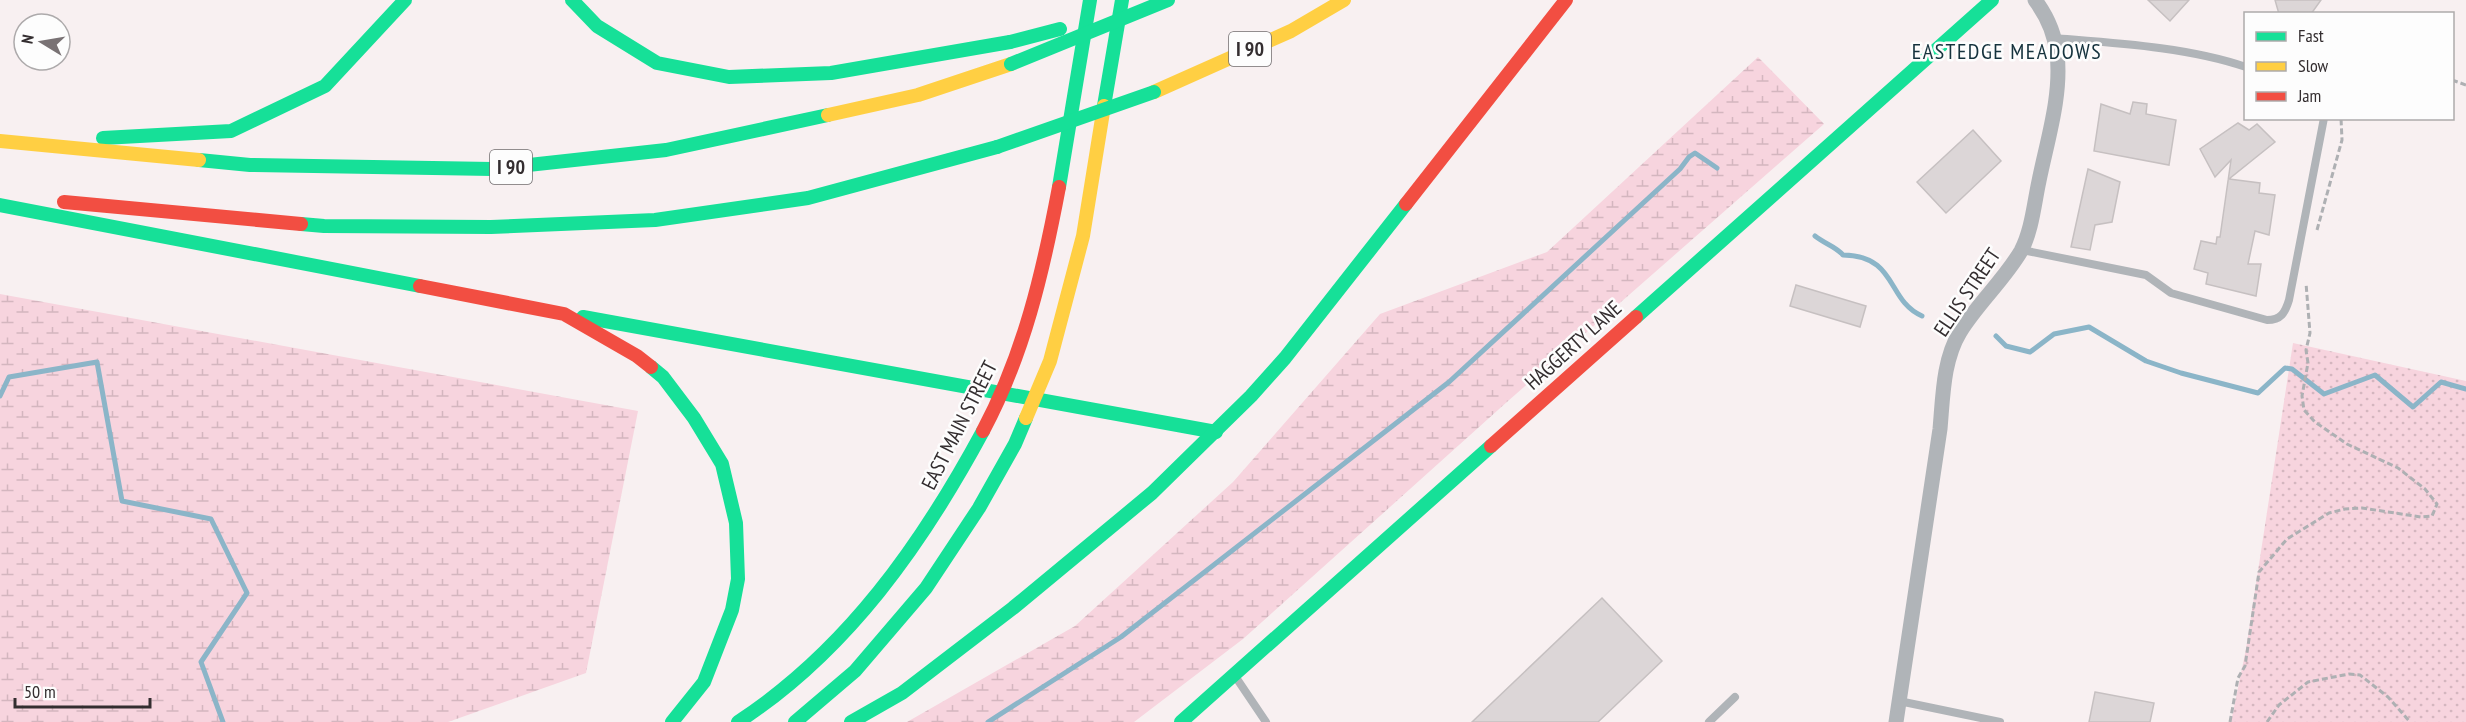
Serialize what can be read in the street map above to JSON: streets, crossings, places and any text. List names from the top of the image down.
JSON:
{
  "streets": {
    "main road": ["I 90", "HAGGERTY LANE", "EAST MAIN STREET"],
    "street": ["ELLIS STREET"]
  },
  "districts": ["EASTEDGE MEADOWS"],
  "legend": ["Fast", "Slow", "Jam"],
  "scale_bar": "50 m",
  "north": "left"
}
